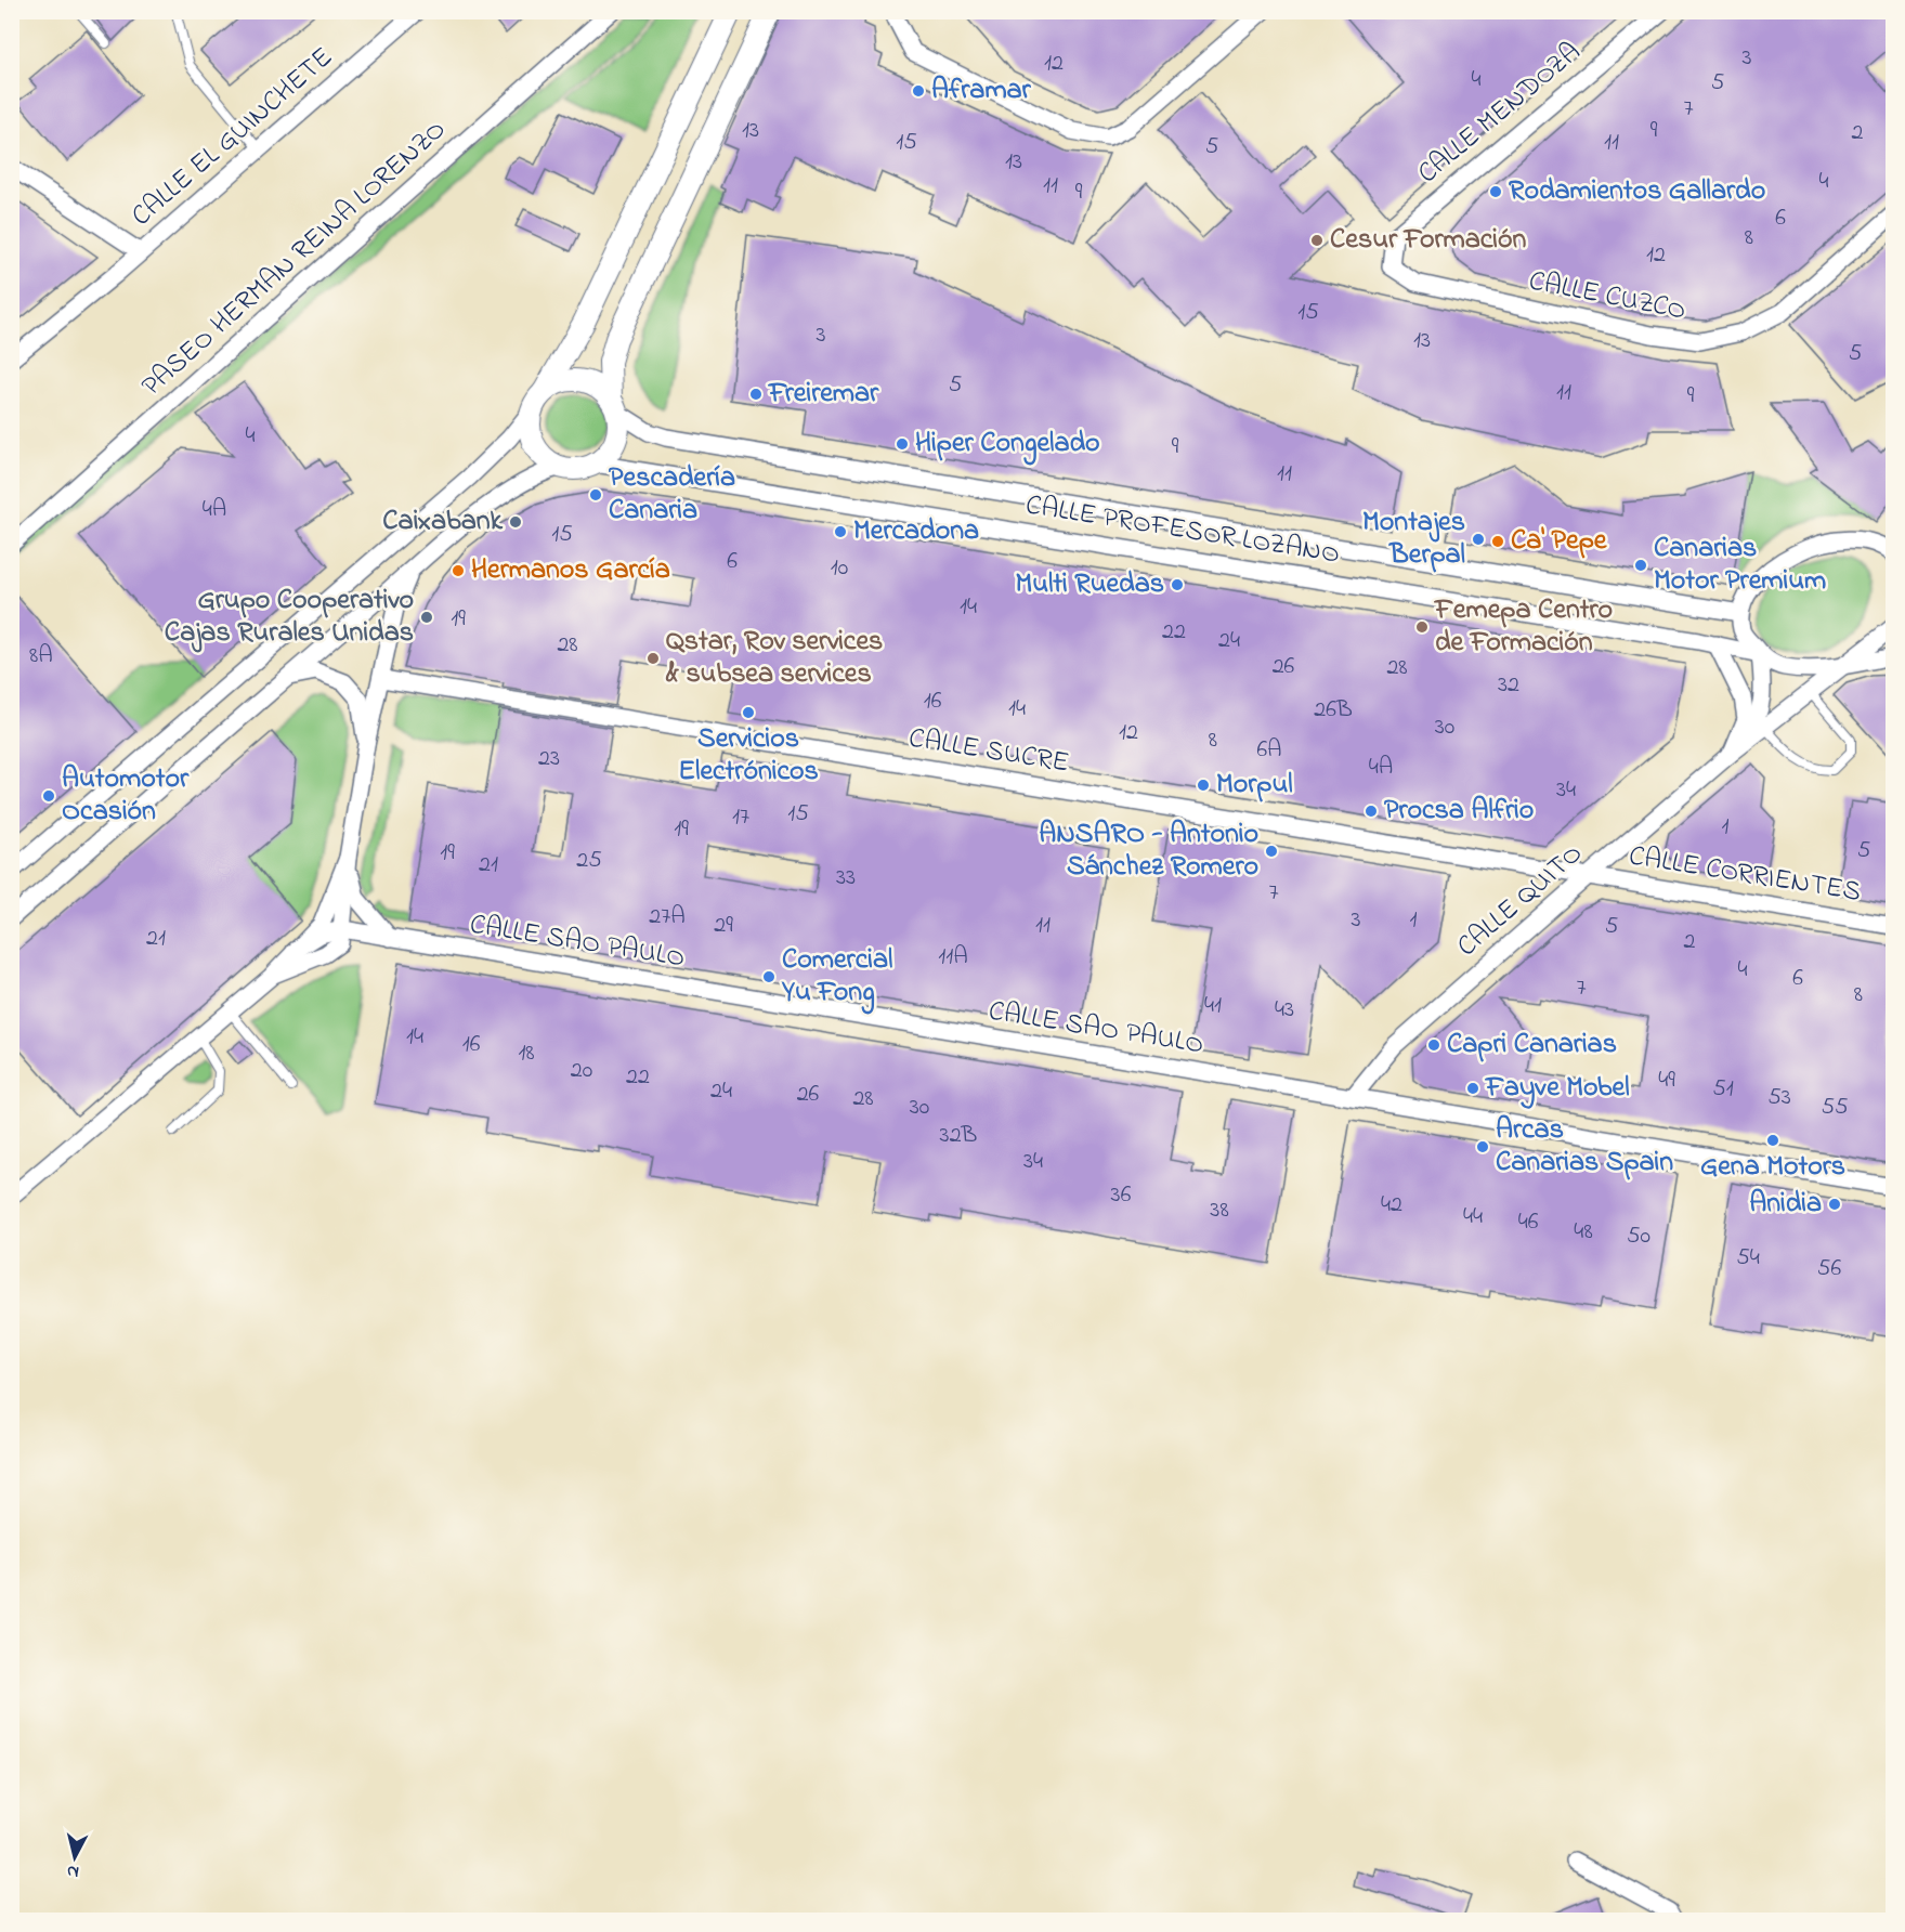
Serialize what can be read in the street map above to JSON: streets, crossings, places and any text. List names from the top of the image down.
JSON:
{
  "streets": {
    "street": [
      "CALLE MENDOZA",
      "CALLE EL GUINCHETE",
      "PASEO HERMAN REINA LORENZO",
      "CALLE CUZCO",
      "CALLE PROFESOR LOZANO",
      "CALLE SUCRE",
      "CALLE CORRIENTES",
      "CALLE QUITO",
      "CALLE SAO PAULO"
    ]
  },
  "crossings": [
    ["CALLE MENDOZA", "CALLE CUZCO"],
    ["CALLE PROFESOR LOZANO", "CALLE QUITO"],
    ["CALLE SUCRE", "CALLE CORRIENTES"],
    ["CALLE SUCRE", "CALLE QUITO"],
    ["CALLE CORRIENTES", "CALLE QUITO"],
    ["CALLE QUITO", "CALLE SAO PAULO"]
  ],
  "places": [
    "Aframar",
    "Rodamientos Gallardo",
    "Cesur Formación",
    "Freiremar",
    "Hiper Congelado",
    "Pescadería Canaria",
    "Caixabank",
    "Mercadona",
    "Montajes Berpal",
    "Ca' Pepe",
    "Canarias Motor Premium",
    "Hermanos García",
    "Multi Ruedas",
    "Grupo Cooperativo Cajas Rurales Unidas",
    "Femepa Centro de Formación",
    "Qstar, Rov services & subsea services",
    "Servicios Electrónicos",
    "Morpul",
    "Automotor Ocasión",
    "Procsa Alfrio",
    "ANSARO - Antonio Sánchez Romero",
    "Comercial Yu Fong",
    "Capri Canarias",
    "Fayve Mobel",
    "Gena Motors",
    "Arcas Canarias Spain",
    "Anidia"
  ],
  "house_numbers": [
    "3",
    "12",
    "4",
    "5",
    "7",
    "13",
    "9",
    "2",
    "15",
    "11",
    "5",
    "13",
    "4",
    "11",
    "9",
    "6",
    "8",
    "12",
    "15",
    "3",
    "13",
    "5",
    "5",
    "11",
    "9",
    "4",
    "9",
    "11",
    "4A",
    "15",
    "6",
    "10",
    "14",
    "19",
    "22",
    "24",
    "28",
    "8A",
    "26",
    "28",
    "32",
    "16",
    "14",
    "26B",
    "30",
    "12",
    "8",
    "6A",
    "23",
    "4A",
    "34",
    "15",
    "17",
    "1",
    "19",
    "5",
    "19",
    "25",
    "21",
    "33",
    "7",
    "27A",
    "3",
    "1",
    "29",
    "11",
    "5",
    "21",
    "2",
    "11A",
    "4",
    "6",
    "7",
    "8",
    "41",
    "43",
    "14",
    "16",
    "18",
    "20",
    "22",
    "49",
    "51",
    "24",
    "26",
    "53",
    "28",
    "30",
    "55",
    "32B",
    "34",
    "36",
    "42",
    "38",
    "44",
    "46",
    "48",
    "50",
    "54",
    "56"
  ],
  "north": "bottom"
}
